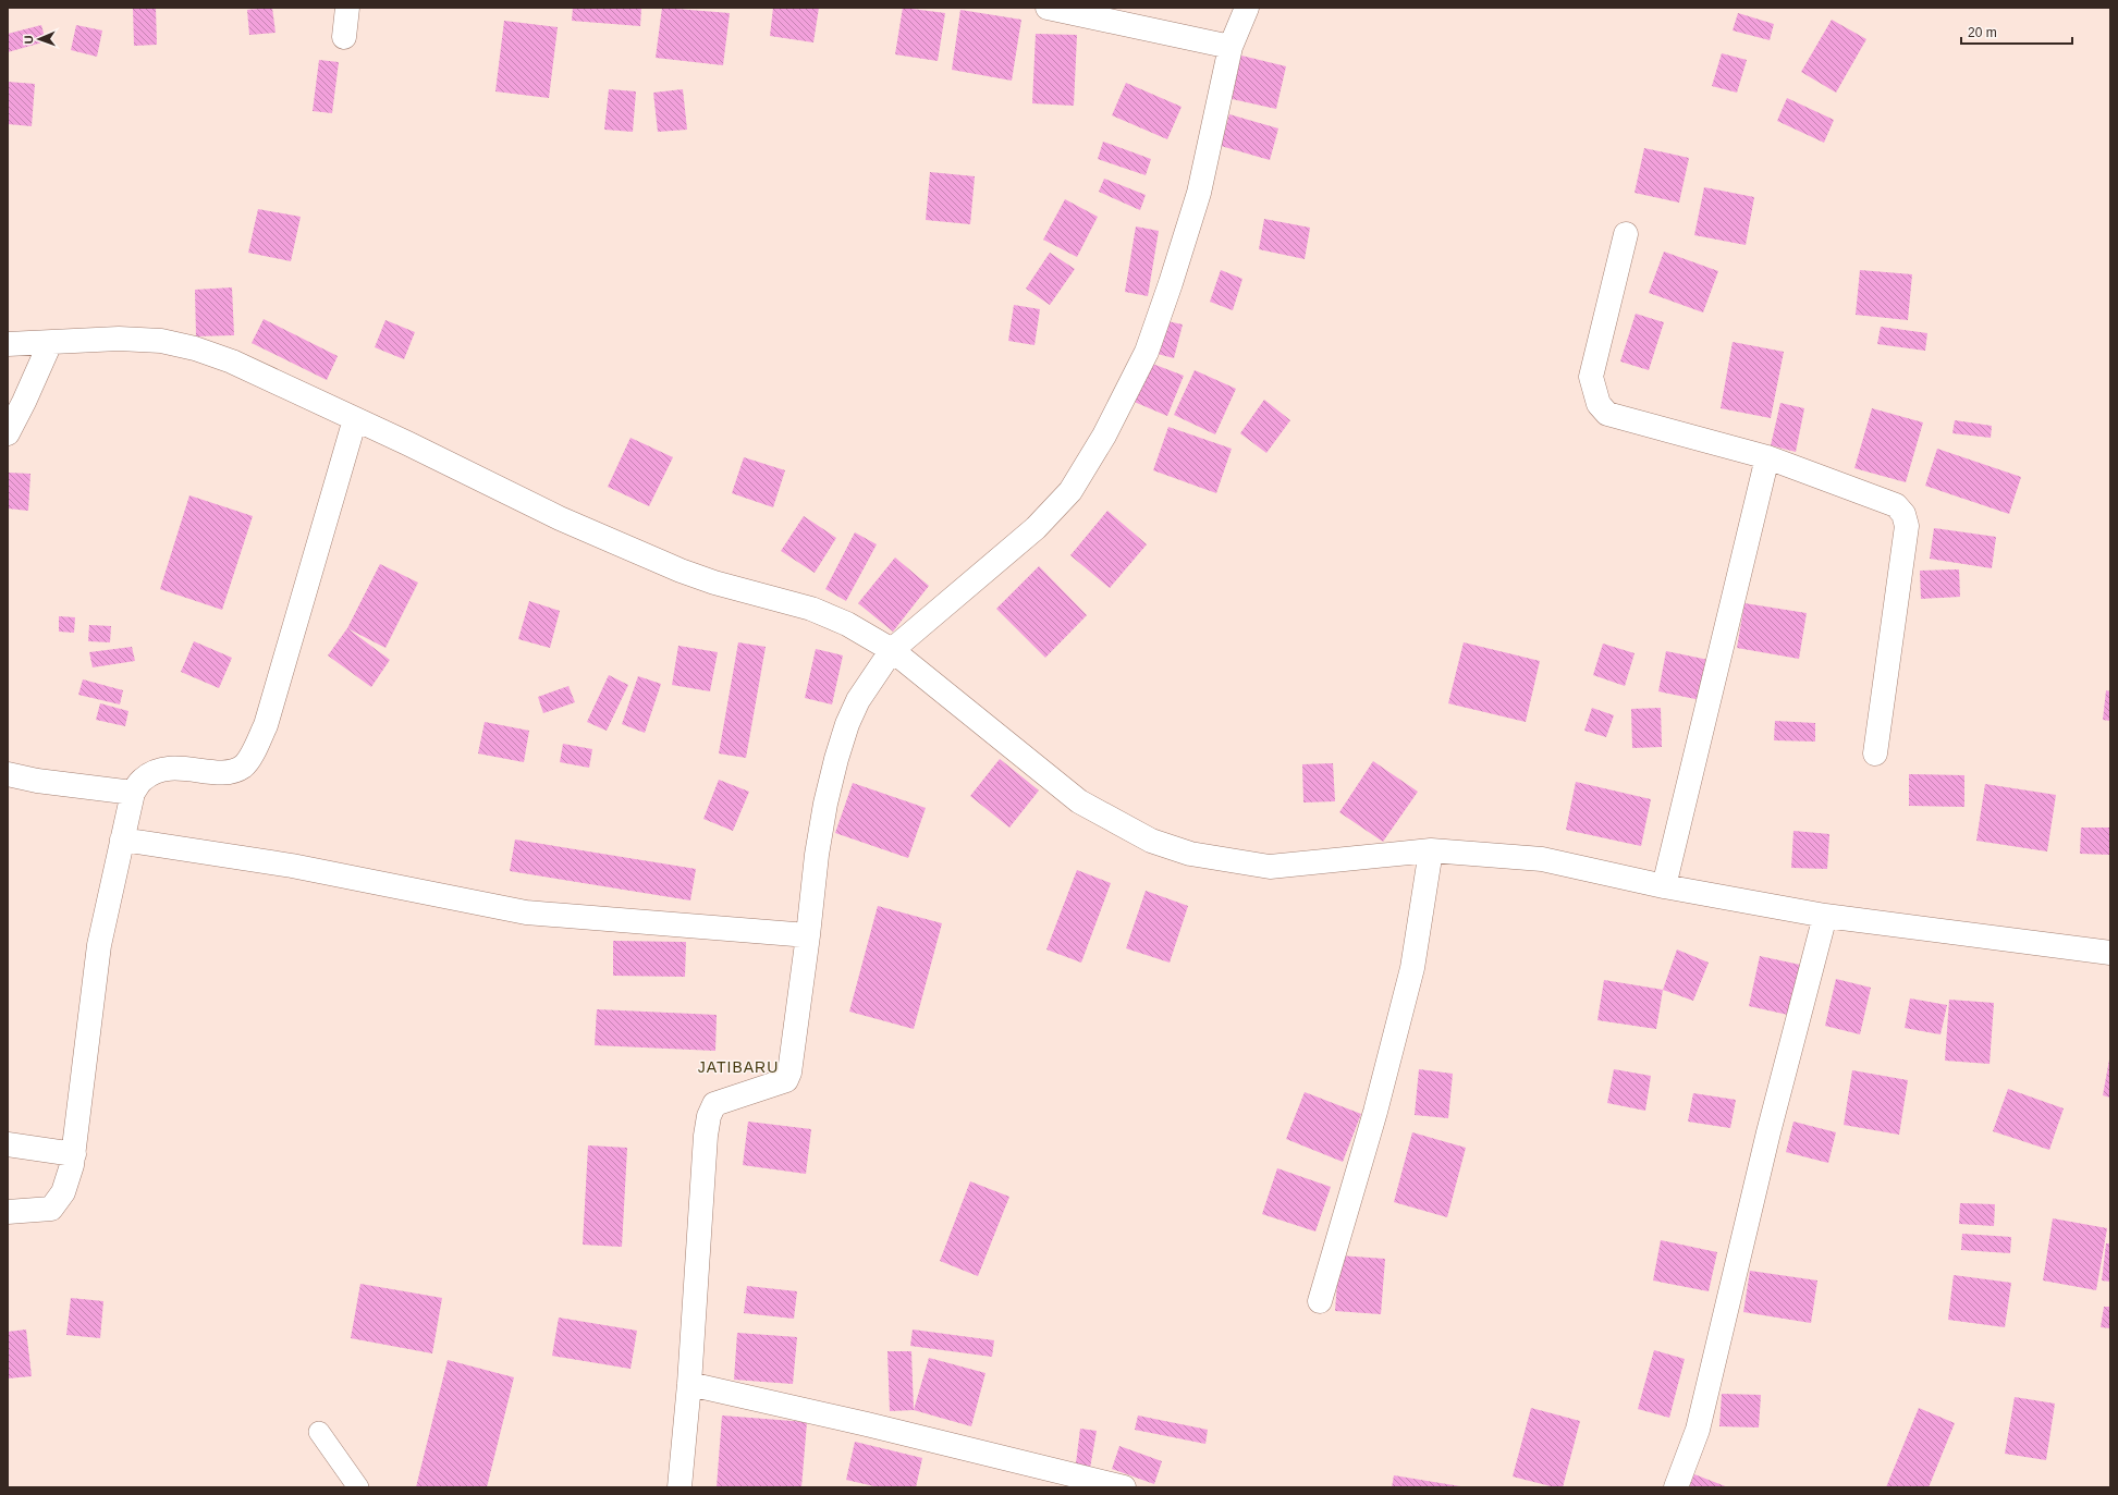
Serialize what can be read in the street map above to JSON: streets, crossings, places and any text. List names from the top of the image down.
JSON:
{
  "districts": ["JATIBARU"],
  "scale_bar": "20 m",
  "north": "left"
}
